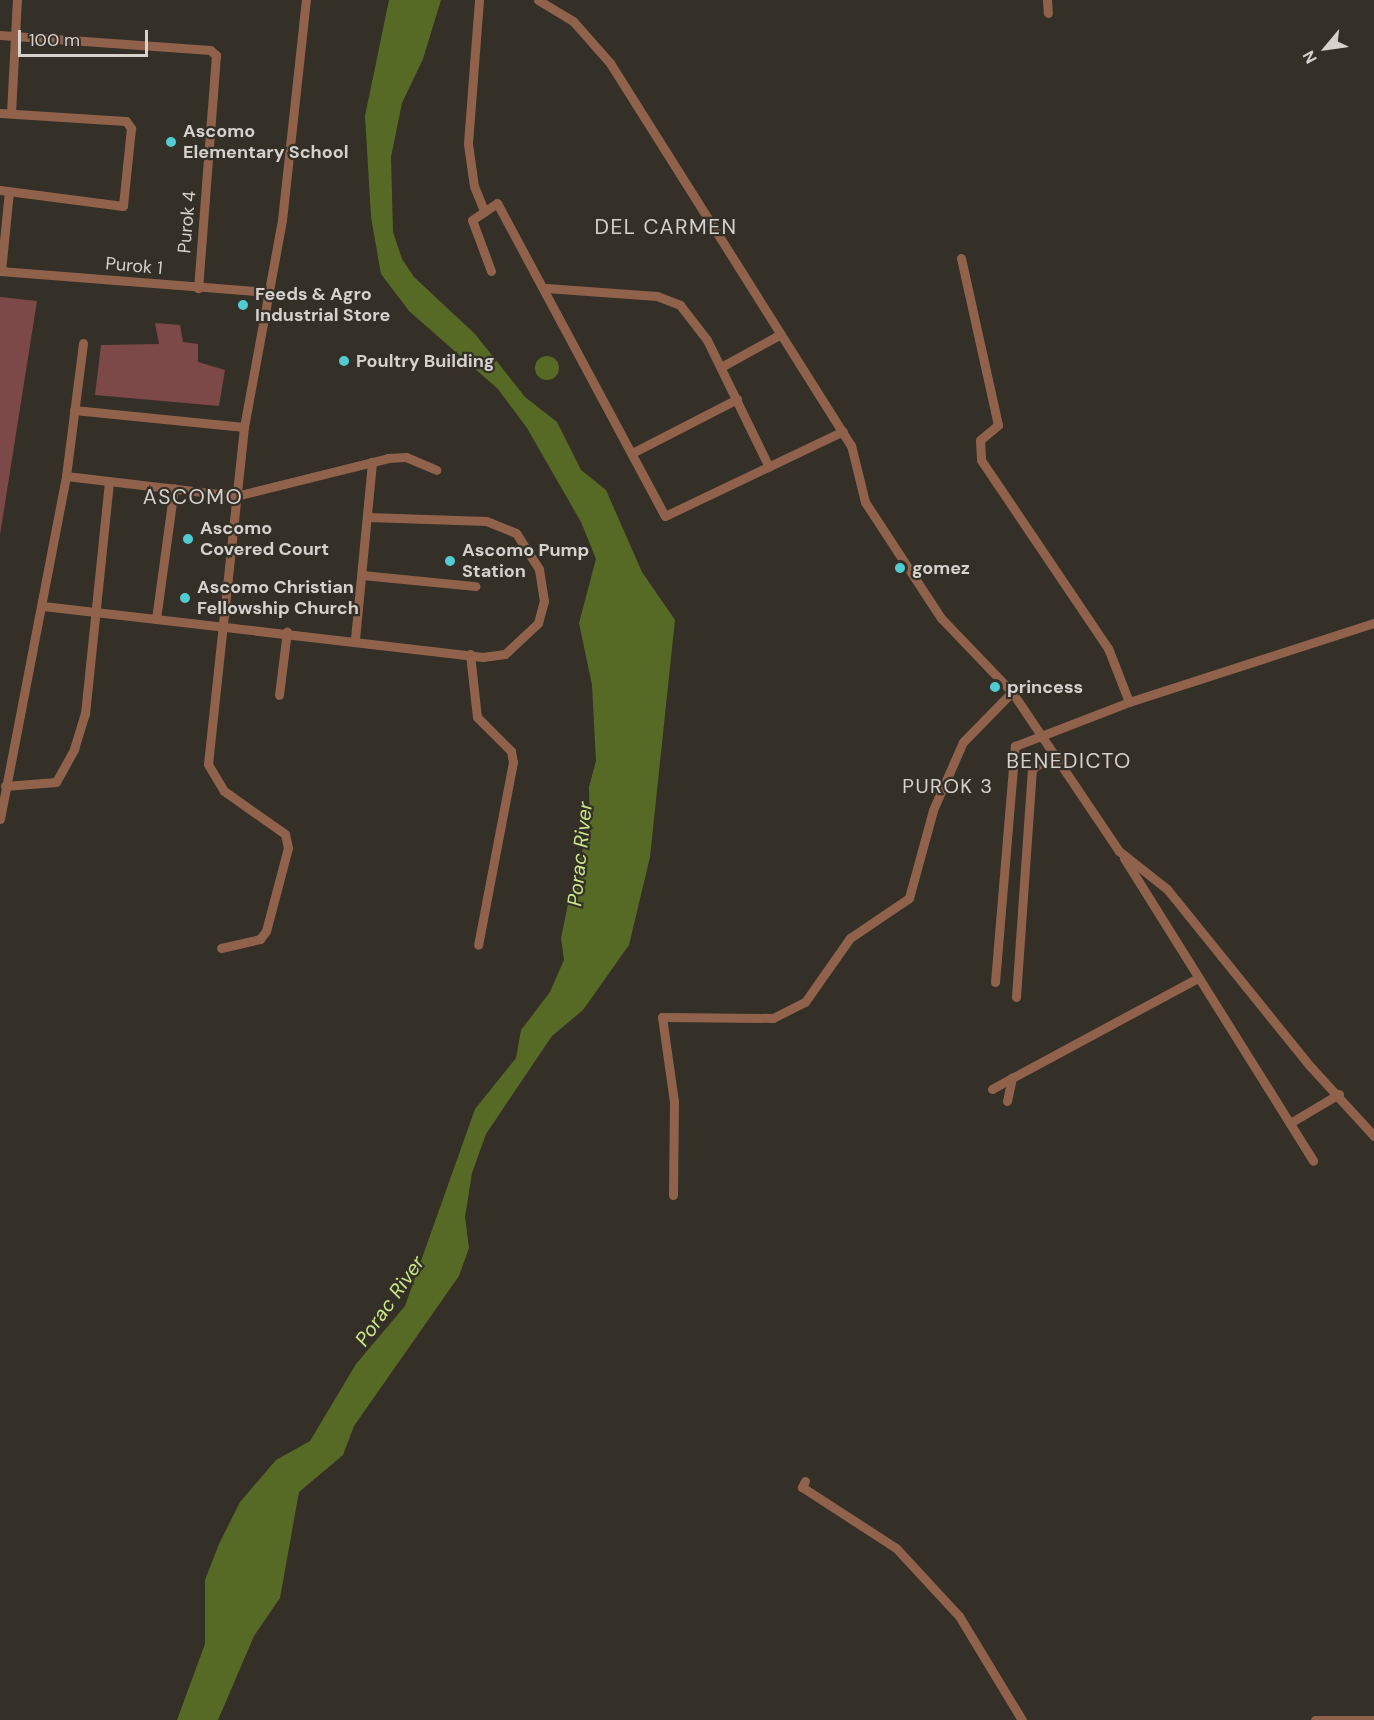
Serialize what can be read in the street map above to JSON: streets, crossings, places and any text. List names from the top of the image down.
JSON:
{
  "streets": {
    "street": ["Purok 4", "Purok 1"]
  },
  "crossings": [
    ["Purok 4", "Purok 1"]
  ],
  "districts": [
    "DEL CARMEN",
    "ASCOMO",
    "BENEDICTO",
    "PUROK 3"
  ],
  "water": ["Porac River"],
  "places": [
    "Ascomo Elementary School",
    "Feeds & Agro Industrial Store",
    "Poultry Building",
    "Ascomo Covered Court",
    "Ascomo Pump Station",
    "gomez",
    "Ascomo Christian Fellowship Church",
    "princess"
  ],
  "scale_bar": "100 m",
  "north": "bottom left"
}
